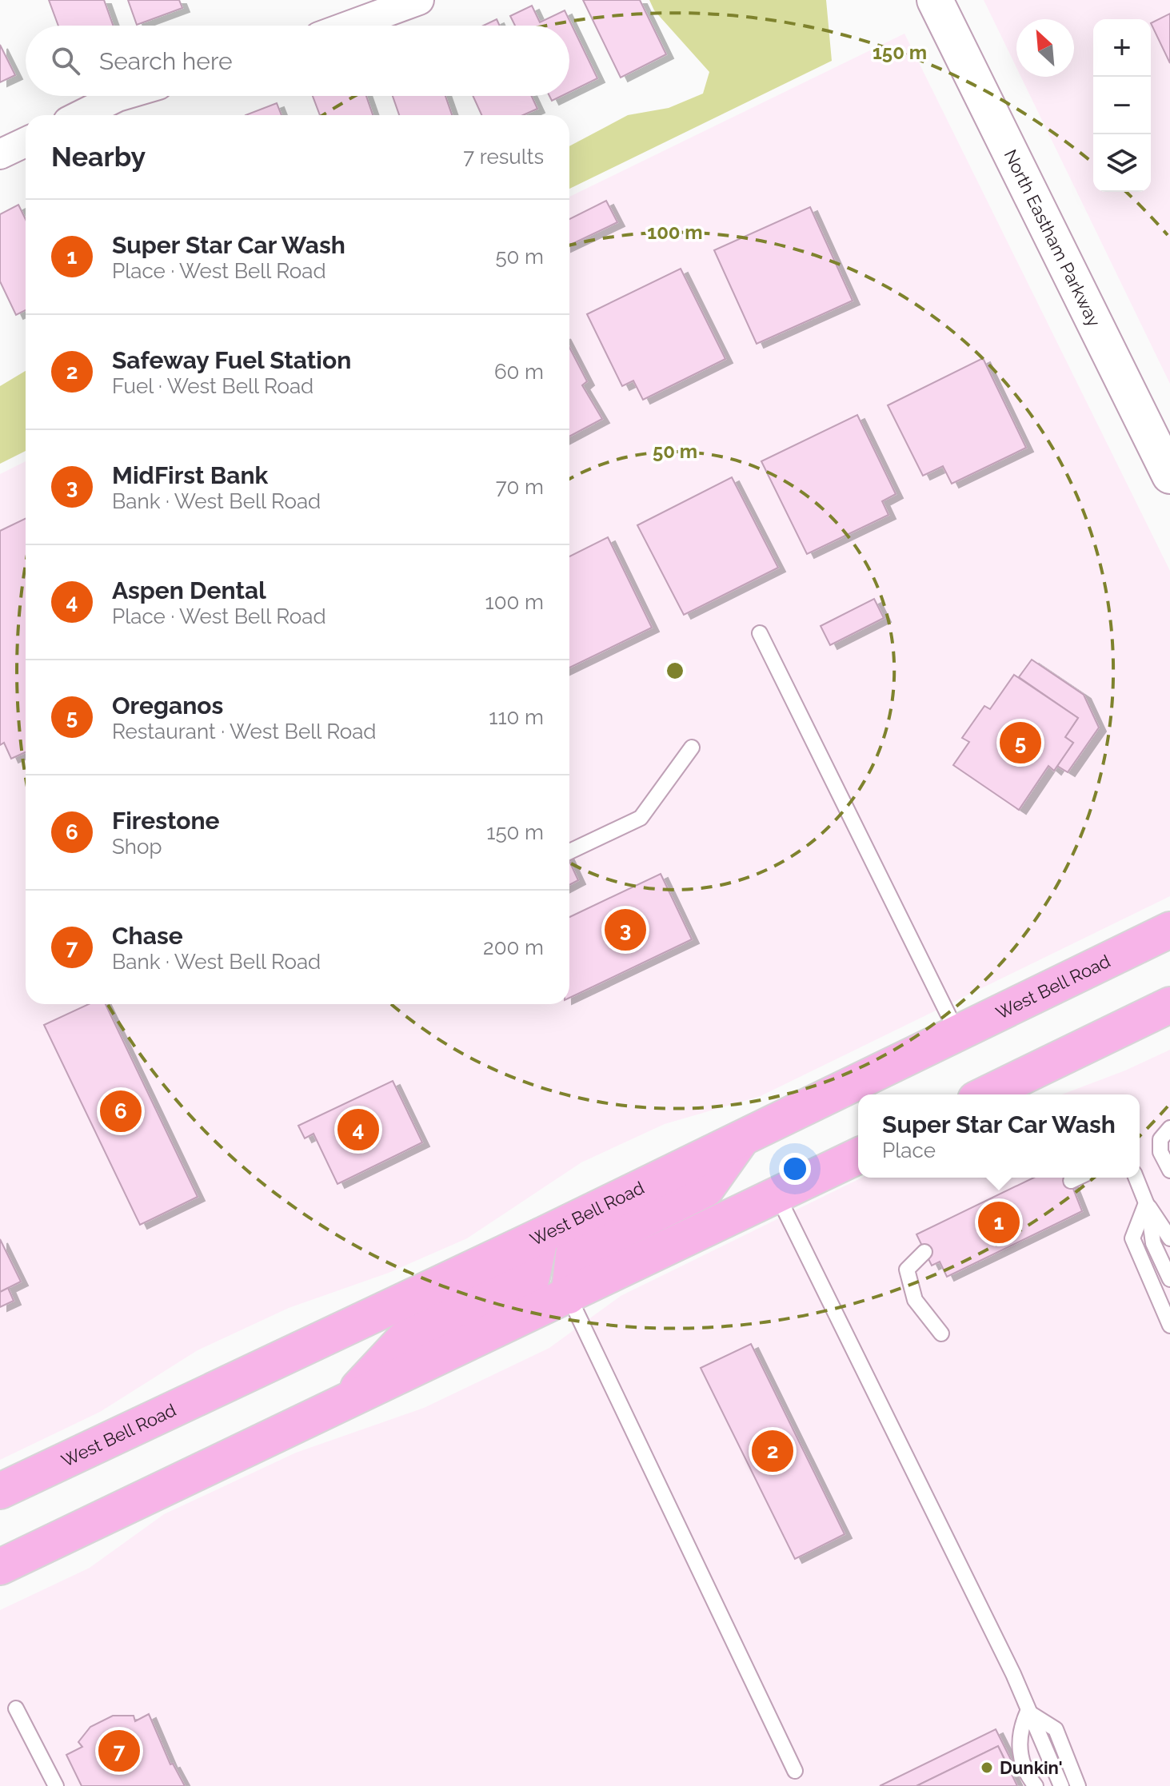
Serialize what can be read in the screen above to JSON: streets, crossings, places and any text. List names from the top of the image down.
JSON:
{
  "streets": {
    "main road": ["West Bell Road"],
    "street": ["North Eastham Parkway"]
  },
  "places": ["Dunkin'"],
  "north": "top left",
  "page": {
    "map_buttons": ["+", "−"],
    "search": "Search here",
    "heading": ["Nearby", "7 results"],
    "list": [
      {
        "mark": "1",
        "name": "Super Star Car Wash",
        "note": "Place · West Bell Road",
        "value": "50 m"
      },
      {
        "mark": "2",
        "name": "Safeway Fuel Station",
        "note": "Fuel · West Bell Road",
        "value": "60 m"
      },
      {
        "mark": "3",
        "name": "MidFirst Bank",
        "note": "Bank · West Bell Road",
        "value": "70 m"
      },
      {
        "mark": "4",
        "name": "Aspen Dental",
        "note": "Place · West Bell Road",
        "value": "100 m"
      },
      {
        "mark": "5",
        "name": "Oreganos",
        "note": "Restaurant · West Bell Road",
        "value": "110 m"
      },
      {
        "mark": "6",
        "name": "Firestone",
        "note": "Shop",
        "value": "150 m"
      },
      {
        "mark": "7",
        "name": "Chase",
        "note": "Bank · West Bell Road",
        "value": "200 m"
      }
    ],
    "pins": [
      "5",
      "3",
      "6",
      "4",
      "1",
      "2",
      "7"
    ],
    "popup": ["Super Star Car Wash", "Place"]
  },
  "rings": ["150 m", "100 m", "50 m"]
}
